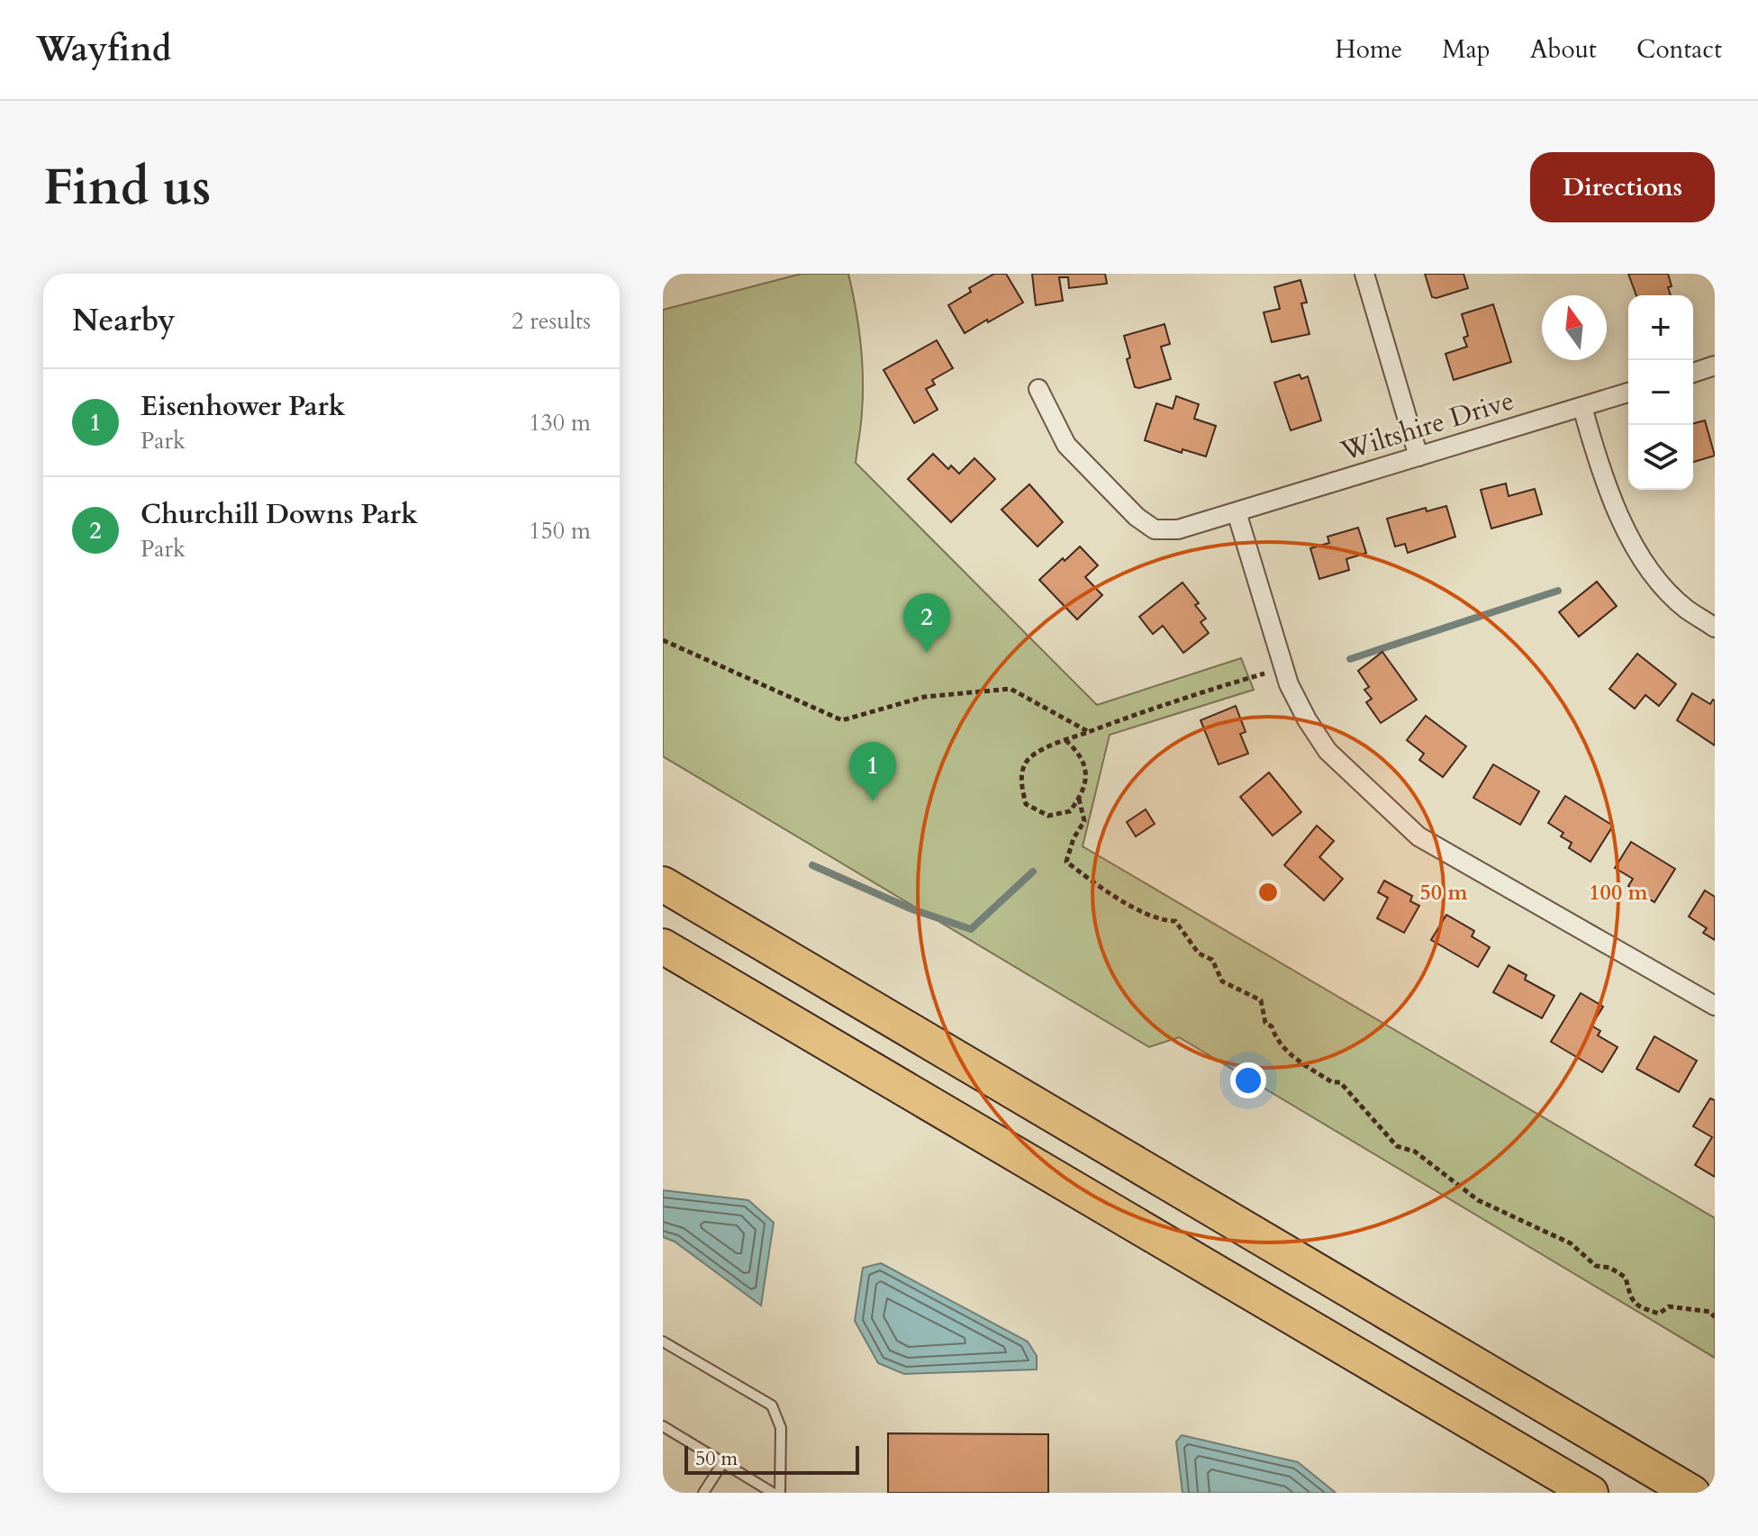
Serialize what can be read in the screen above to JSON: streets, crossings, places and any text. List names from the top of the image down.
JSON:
{
  "streets": {
    "street": ["Wiltshire Drive"]
  },
  "scale_bar": "50 m",
  "north": "top",
  "page": {
    "header": "Wayfind",
    "nav": [
      "Home",
      "Map",
      "About",
      "Contact"
    ],
    "buttons": "Directions",
    "title": "Find us",
    "heading": ["Nearby", "2 results"],
    "map_buttons": ["+", "−"],
    "list": [
      {
        "mark": "1",
        "name": "Eisenhower Park",
        "note": "Park",
        "value": "130 m"
      },
      {
        "mark": "2",
        "name": "Churchill Downs Park",
        "note": "Park",
        "value": "150 m"
      }
    ],
    "pins": ["2", "1"],
    "scale": "50 m"
  },
  "rings": ["50 m", "100 m"]
}
